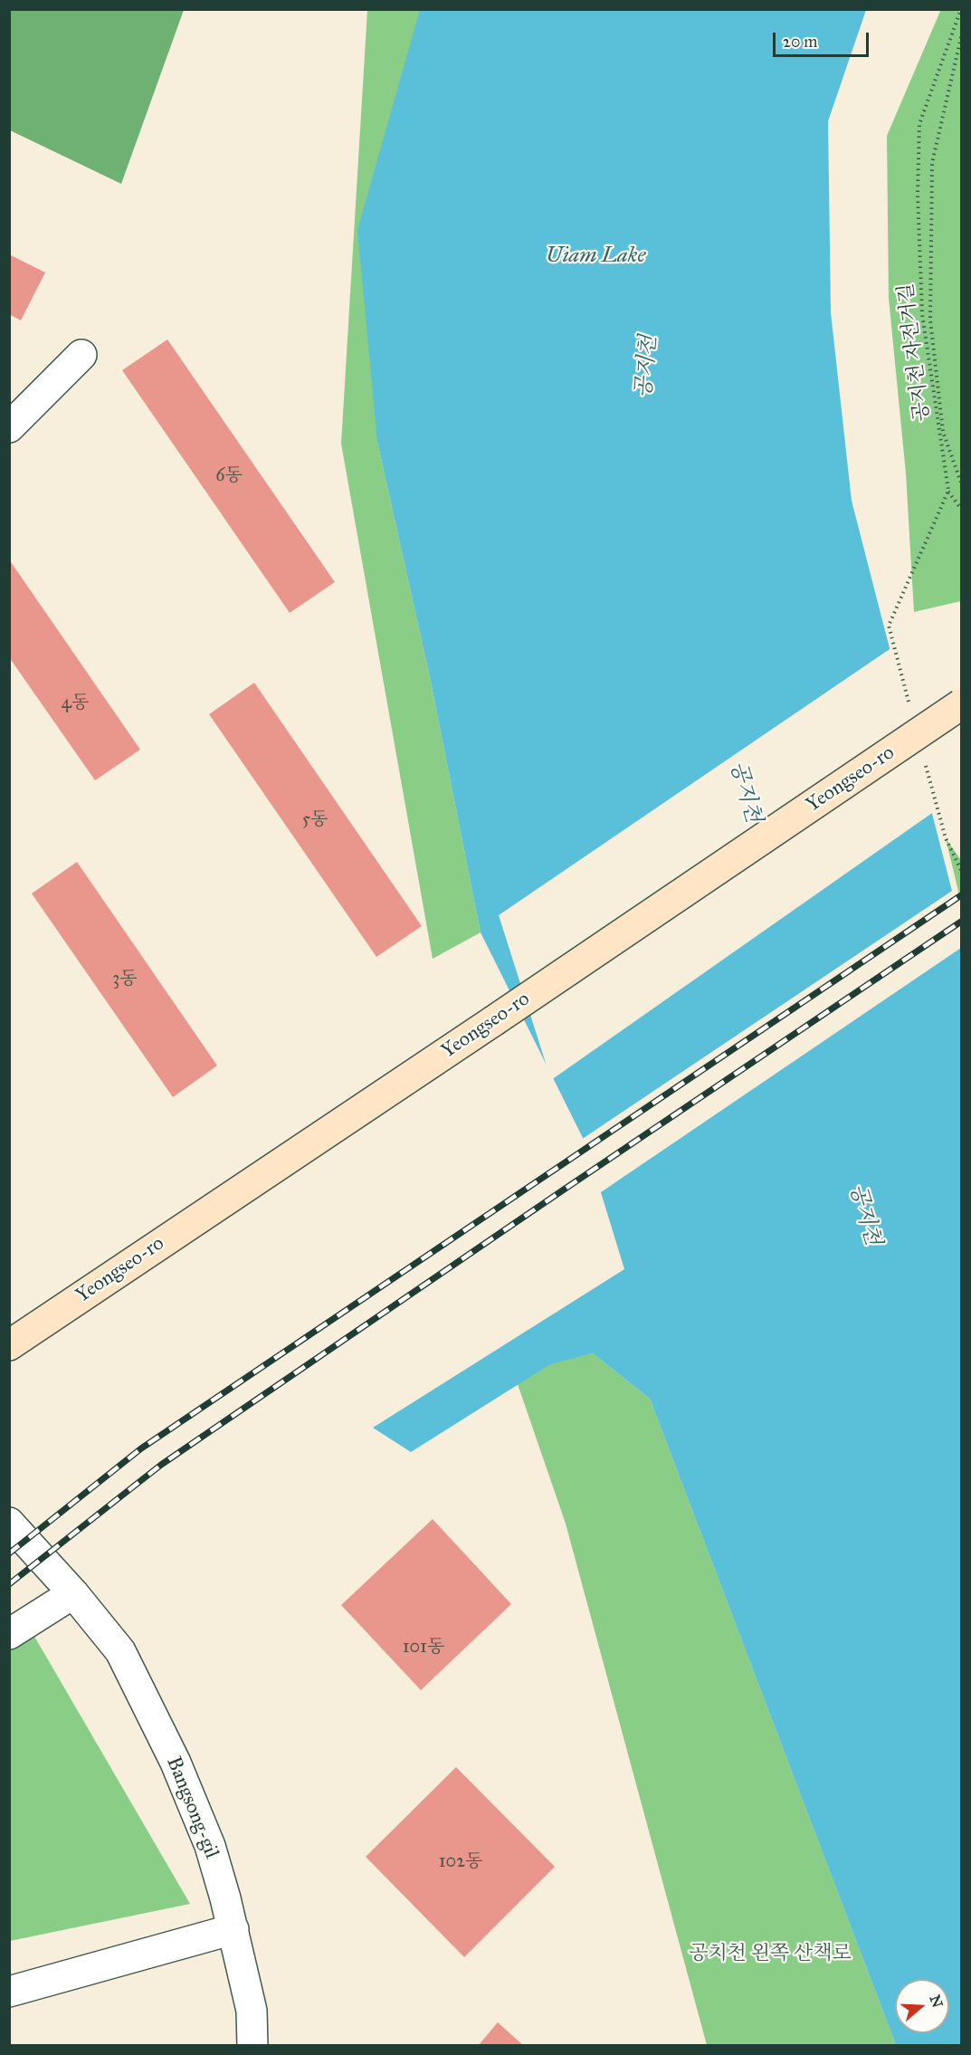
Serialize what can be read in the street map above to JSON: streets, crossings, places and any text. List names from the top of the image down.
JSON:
{
  "streets": {
    "street": ["Yeongseo-ro", "Bangsong-gil"],
    "path": ["공지천 자전거길"]
  },
  "water": ["Uiam Lake", "공지천"],
  "parks": ["공치천 왼쪽 산책로"],
  "house_numbers": [
    "6동",
    "4동",
    "5동",
    "3동",
    "101동",
    "102동"
  ],
  "scale_bar": "20 m",
  "north": "right"
}
